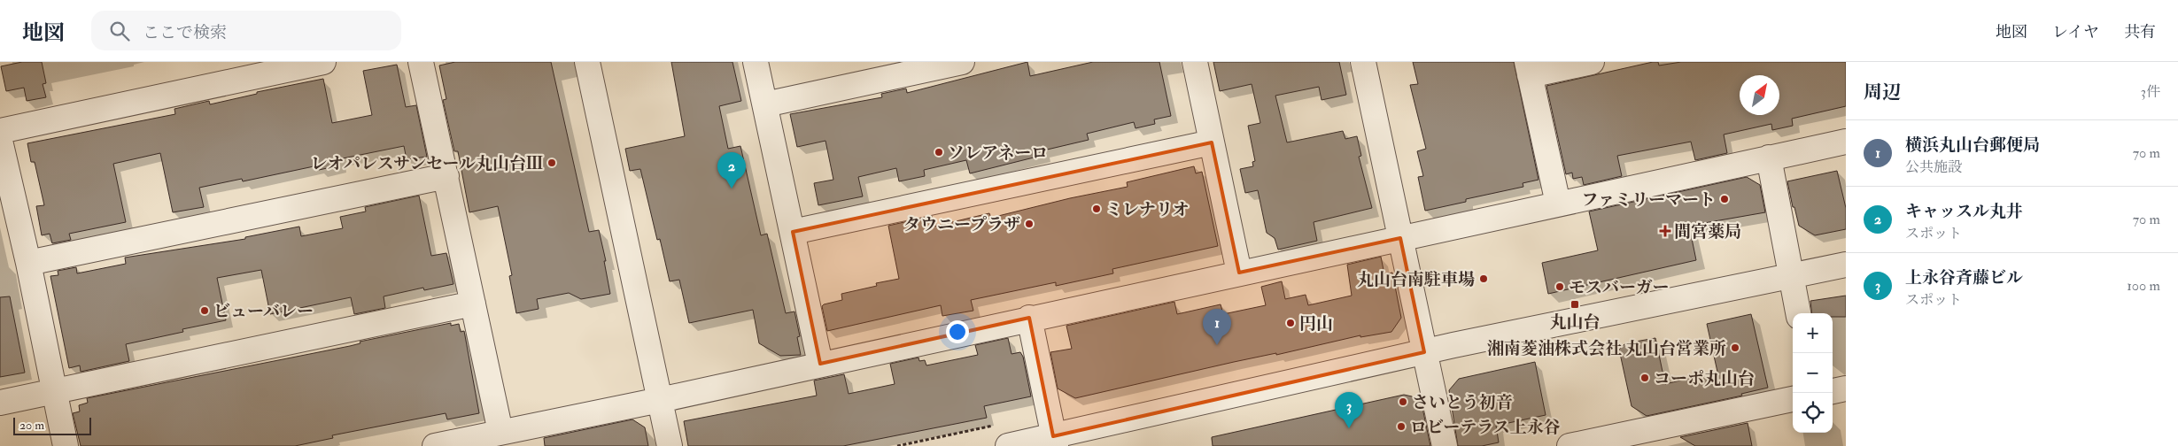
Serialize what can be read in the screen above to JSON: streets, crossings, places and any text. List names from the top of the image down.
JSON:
{
  "places": {
    "other": [
      "ソレアネーロ",
      "レオパレスサンセール丸山台Ⅲ",
      "ファミリーマート",
      "ミレナリオ",
      "タウニープラザ",
      "丸山台南駐車場",
      "モスバーガー",
      "ビューバレー",
      "円山",
      "湘南菱油株式会社 丸山台営業所",
      "コーポ丸山台",
      "さいとう初音",
      "ロビーテラス上永谷"
    ],
    "health": ["間宮薬局"],
    "transit": ["丸山台"]
  },
  "scale_bar": "20 m",
  "north": "top right",
  "page": {
    "header": "地図",
    "search": "ここで検索",
    "nav": ["地図", "レイヤ", "共有"],
    "heading": ["周辺", "3件"],
    "list": [
      {
        "mark": "1",
        "name": "横浜丸山台郵便局",
        "note": "公共施設",
        "value": "70 m"
      },
      {
        "mark": "2",
        "name": "キャッスル丸井",
        "note": "スポット",
        "value": "70 m"
      },
      {
        "mark": "3",
        "name": "上永谷斉藤ビル",
        "note": "スポット",
        "value": "100 m"
      }
    ],
    "pins": ["2", "1", "3"],
    "map_buttons": ["+", "−"],
    "scale": "20 m"
  }
}
